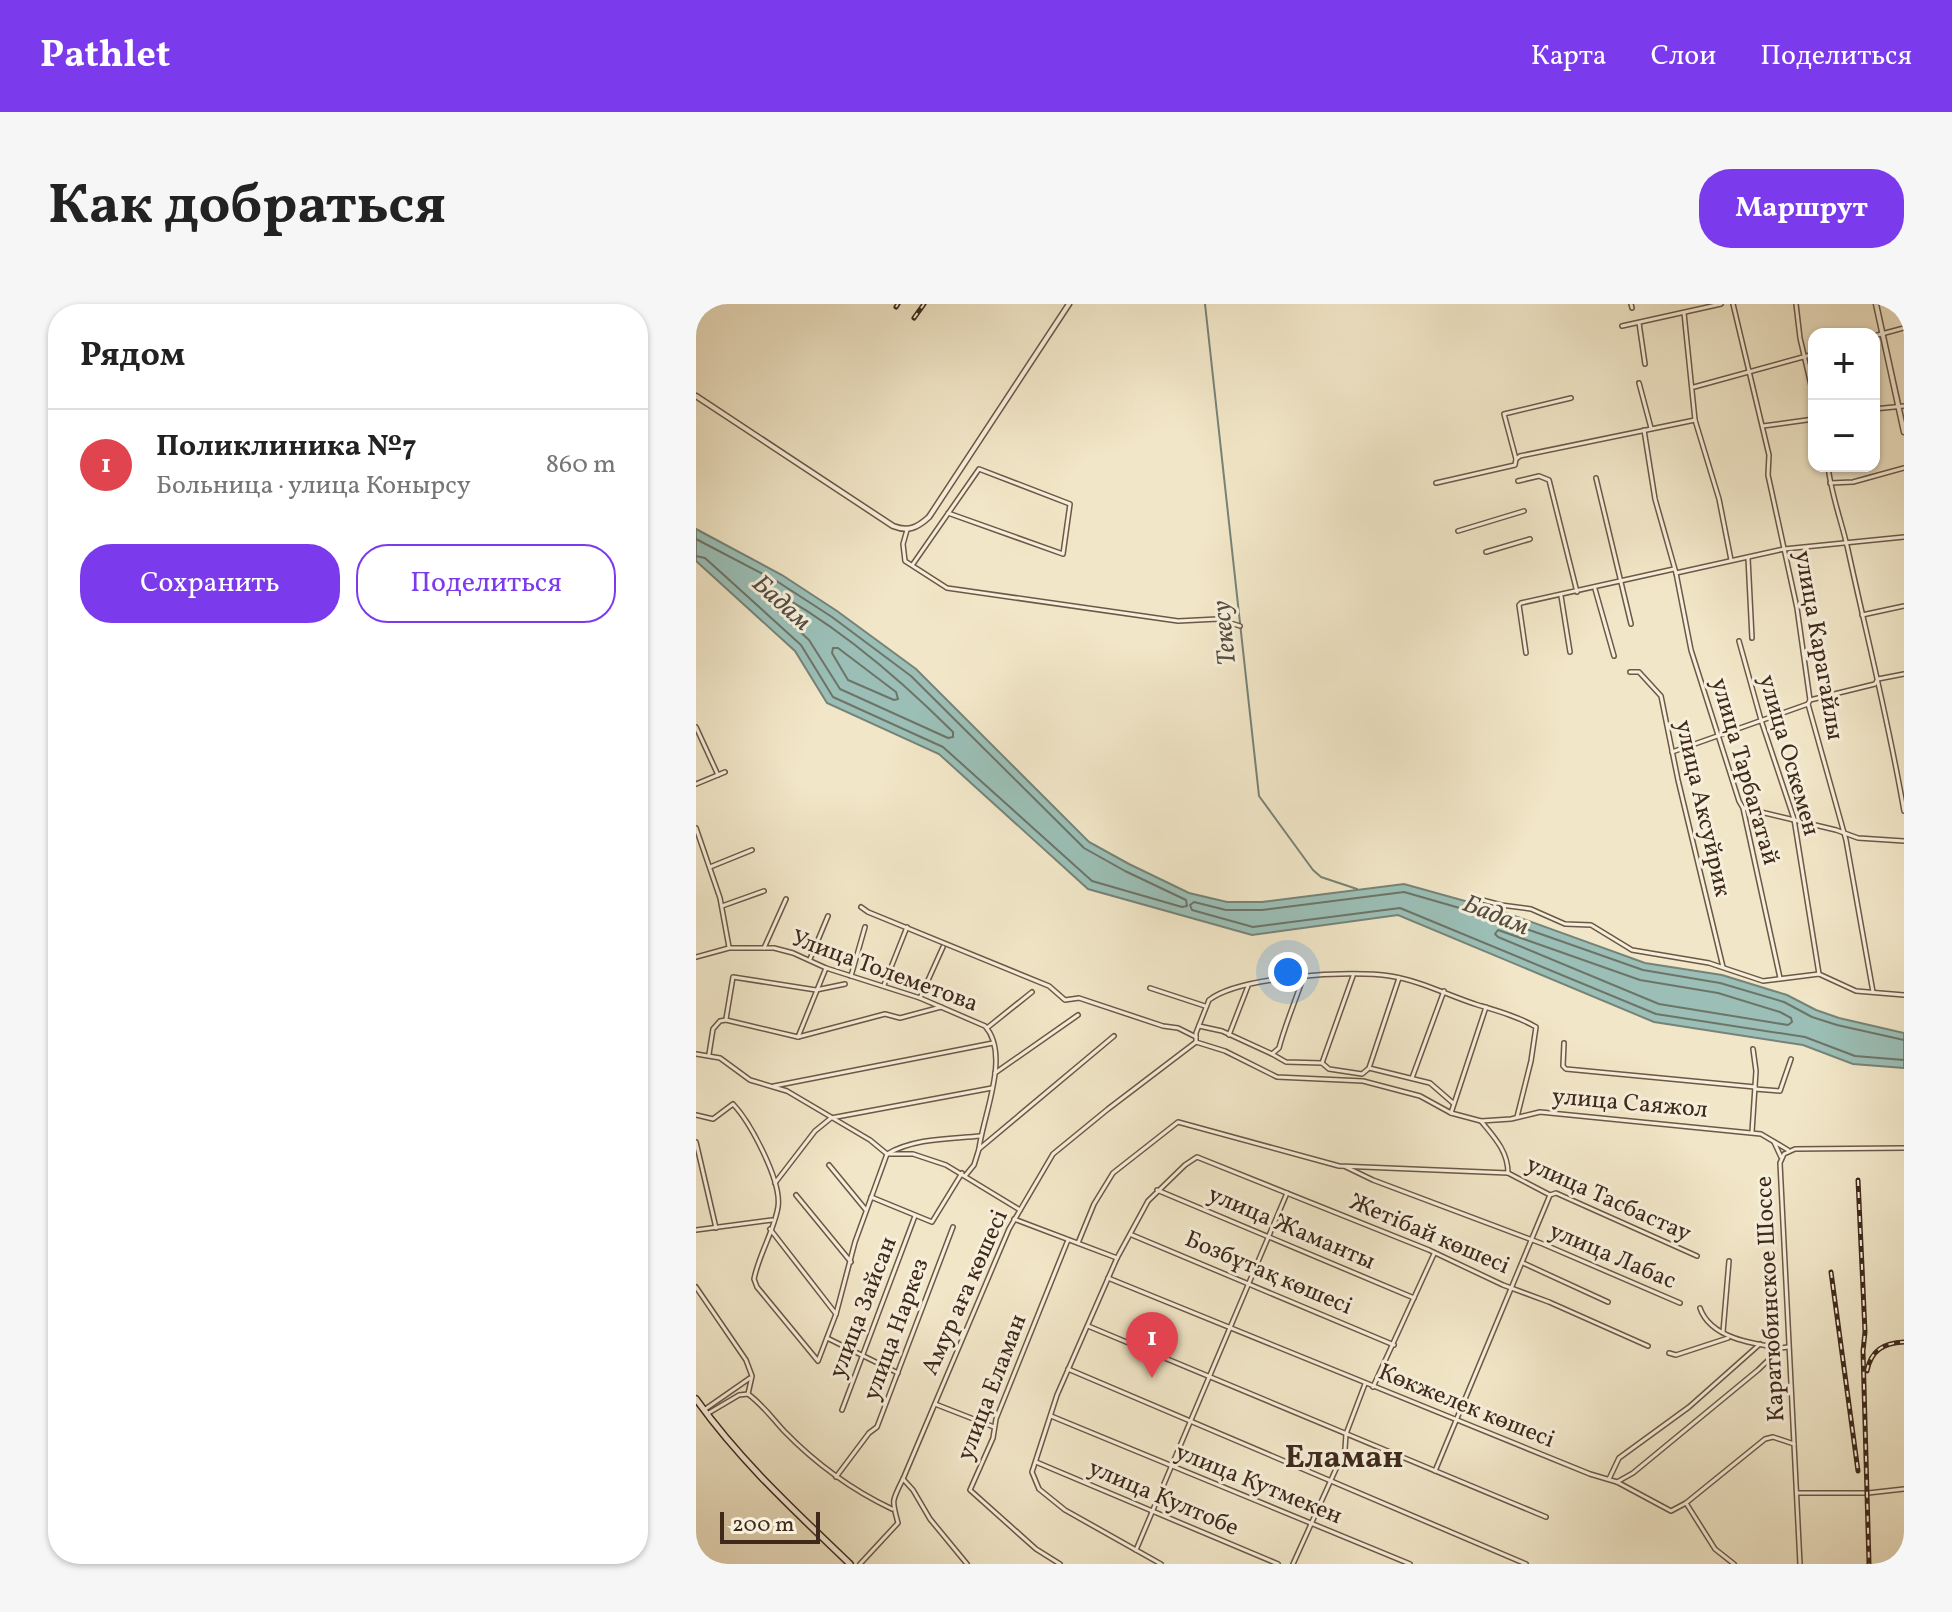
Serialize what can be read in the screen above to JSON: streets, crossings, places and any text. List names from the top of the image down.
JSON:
{
  "streets": {
    "street": [
      "улица Карагайлы",
      "улица Оскемен",
      "улица Тарбагатай",
      "улица Аксуйрик",
      "Улица Толеметова",
      "улица Саяжол",
      "улица Тасбастау",
      "улица Жаманты",
      "Жетібай көшесі",
      "улица Лабас",
      "Бозбұтақ көшесі",
      "Амур аға көшесі",
      "Каратюбинское Шоссе",
      "улица Зайсан",
      "улица Наркез",
      "улица Еламан",
      "Көкжелек көшесі",
      "улица Кутмекен",
      "улица Култобе"
    ]
  },
  "crossings": [
    ["улица Саяжол", "улица Тасбастау"],
    ["улица Саяжол", "Амур аға көшесі"],
    ["улица Саяжол", "Каратюбинское Шоссе"],
    ["улица Тасбастау", "улица Лабас"],
    ["улица Жаманты", "Жетібай көшесі"]
  ],
  "districts": ["Еламан"],
  "water": ["Бадам", "Текесу"],
  "scale_bar": "200 m",
  "page": {
    "header": "Pathlet",
    "nav": ["Карта", "Слои", "Поделиться"],
    "title": "Как добраться",
    "buttons": [
      "Маршрут",
      ["Сохранить", "Поделиться"]
    ],
    "heading": "Рядом",
    "map_buttons": ["+", "−"],
    "list": [
      {
        "mark": "1",
        "name": "Поликлиника №7",
        "note": "Больница · улица Конырсу",
        "value": "860 m"
      }
    ],
    "pins": "1",
    "scale": "200 m"
  }
}
